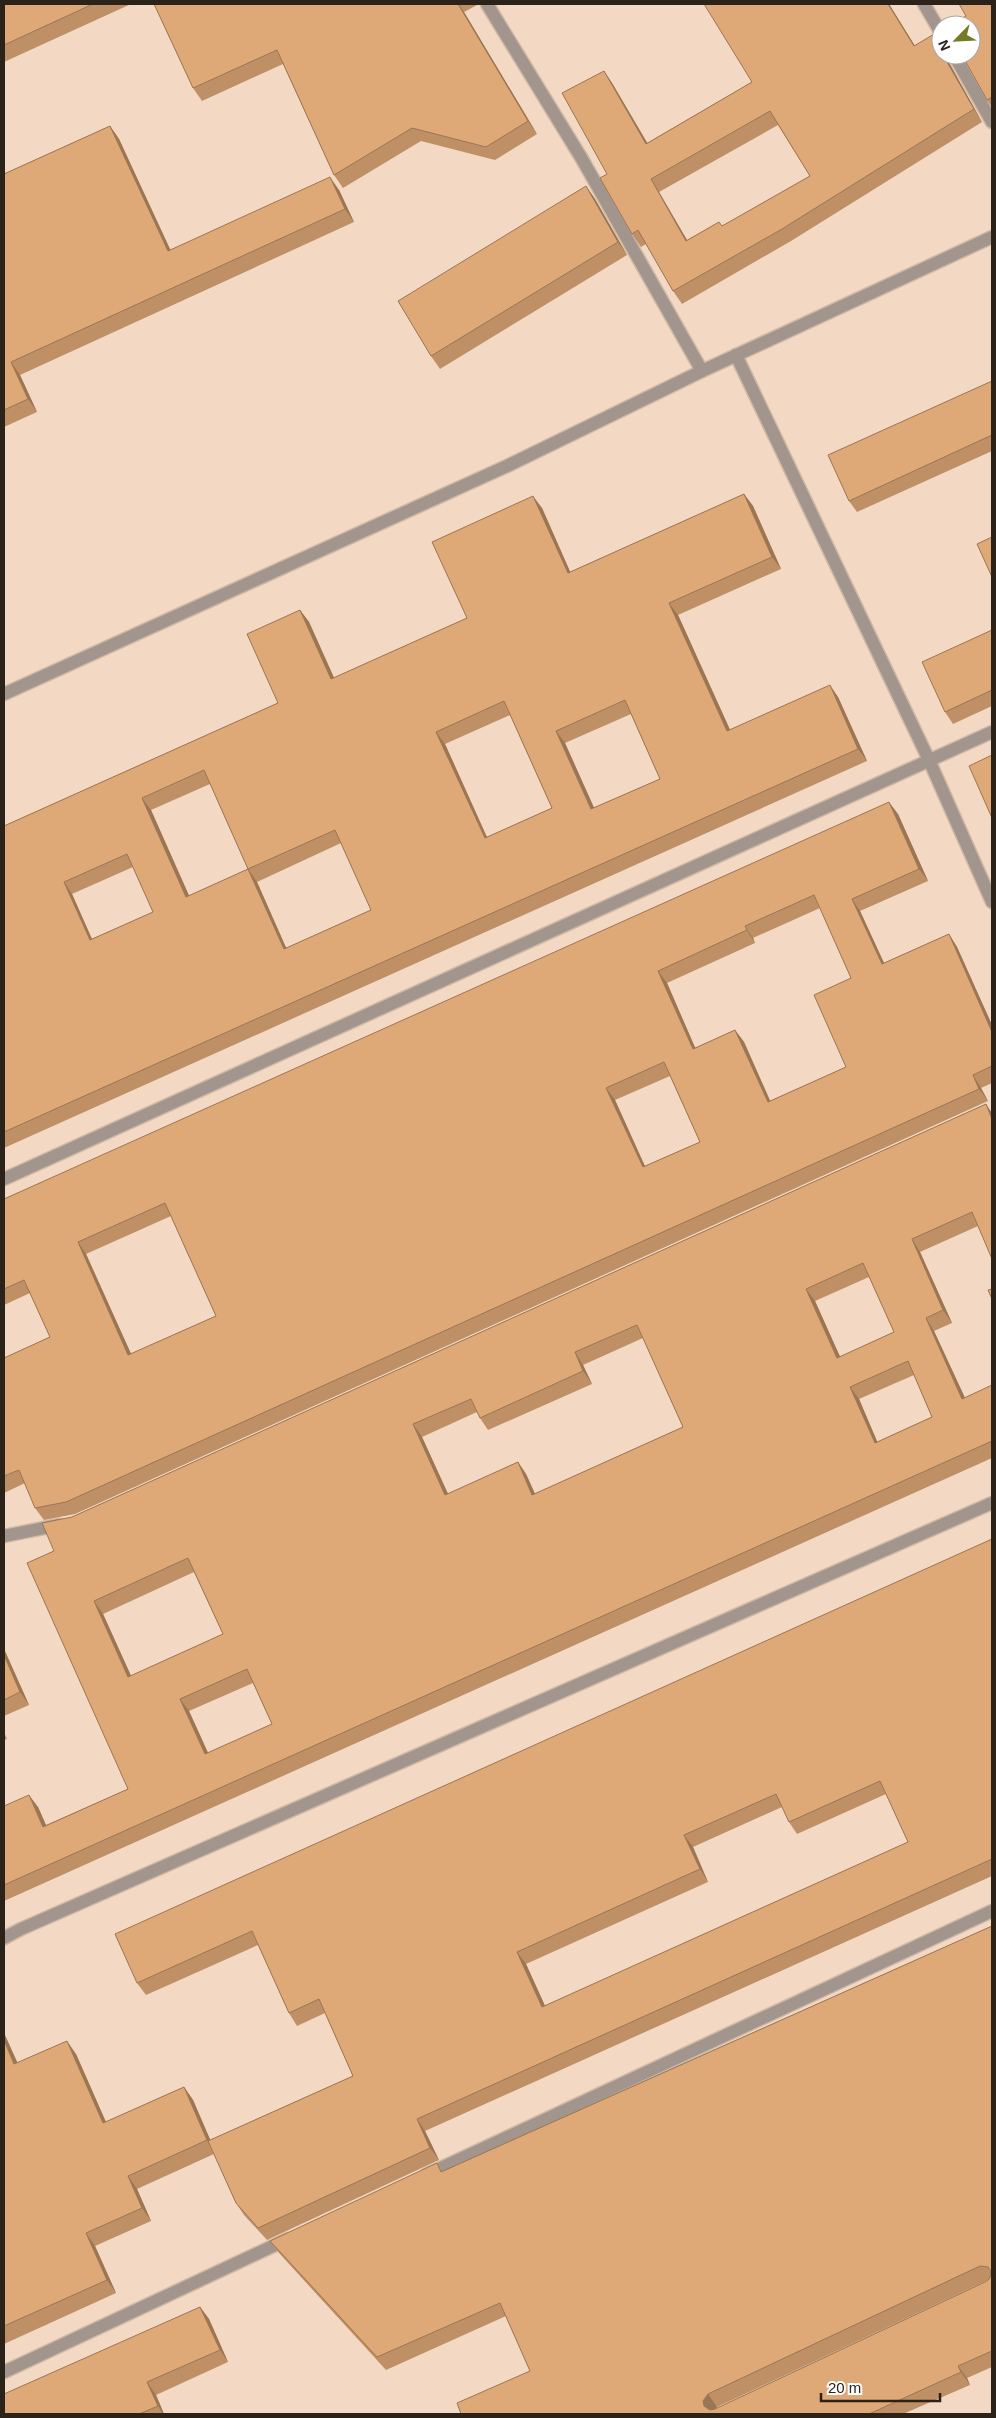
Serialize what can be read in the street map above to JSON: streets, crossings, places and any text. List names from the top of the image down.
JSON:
{
  "scale_bar": "20 m",
  "north": "bottom left"
}
